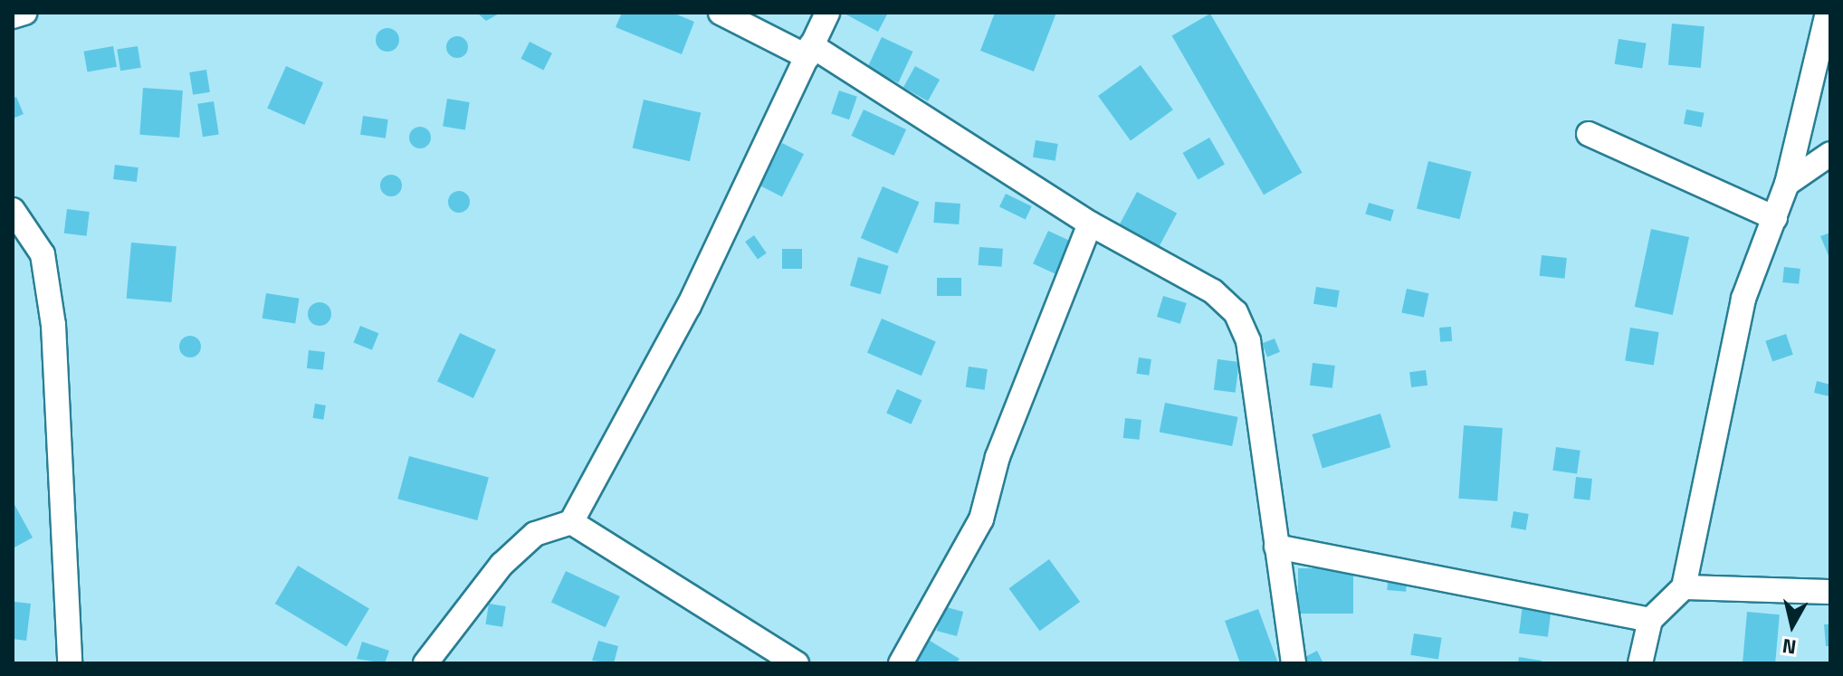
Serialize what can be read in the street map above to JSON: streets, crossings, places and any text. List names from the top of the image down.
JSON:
{
  "north": "bottom"
}
